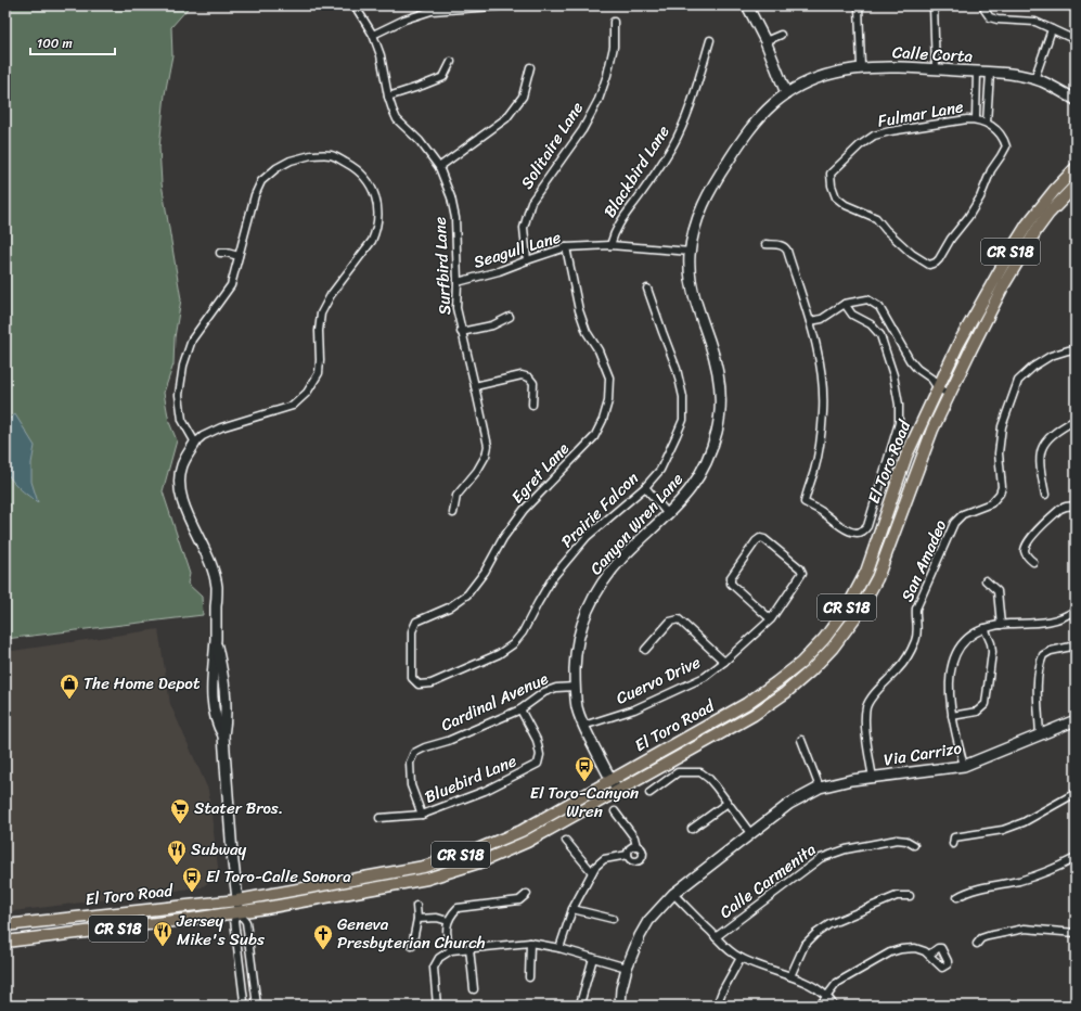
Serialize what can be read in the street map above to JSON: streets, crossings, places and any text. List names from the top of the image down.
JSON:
{
  "streets": {
    "main road": ["CR S18", "El Toro Road"],
    "street": [
      "Calle Corta",
      "Fulmar Lane",
      "Solitaire Lane",
      "Blackbird Lane",
      "Seagull Lane",
      "Surfbird Lane",
      "Egret Lane",
      "Prairie Falcon",
      "Canyon Wren Lane",
      "San Amadeo",
      "Cuervo Drive",
      "Cardinal Avenue",
      "Via Carrizo",
      "Bluebird Lane",
      "Calle Carmenita"
    ]
  },
  "crossings": [
    ["Calle Corta", "Canyon Wren Lane"],
    ["Solitaire Lane", "Seagull Lane"],
    ["Blackbird Lane", "Seagull Lane"],
    ["Seagull Lane", "Surfbird Lane"],
    ["Seagull Lane", "Egret Lane"],
    ["Seagull Lane", "Canyon Wren Lane"],
    ["El Toro Road", "Canyon Wren Lane"],
    ["Egret Lane", "Prairie Falcon"],
    ["Canyon Wren Lane", "Cuervo Drive"],
    ["Canyon Wren Lane", "Cardinal Avenue"],
    ["San Amadeo", "Via Carrizo"],
    ["Cardinal Avenue", "Bluebird Lane"]
  ],
  "places": {
    "shop": ["The Home Depot"],
    "bus stop": ["El Toro-Canyon Wren", "El Toro-Calle Sonora"],
    "supermarket": ["Stater Bros."],
    "restaurant": ["Subway", "Jersey Mike's Subs"],
    "church": ["Geneva Presbyterian Church"]
  },
  "scale_bar": "100 m"
}
